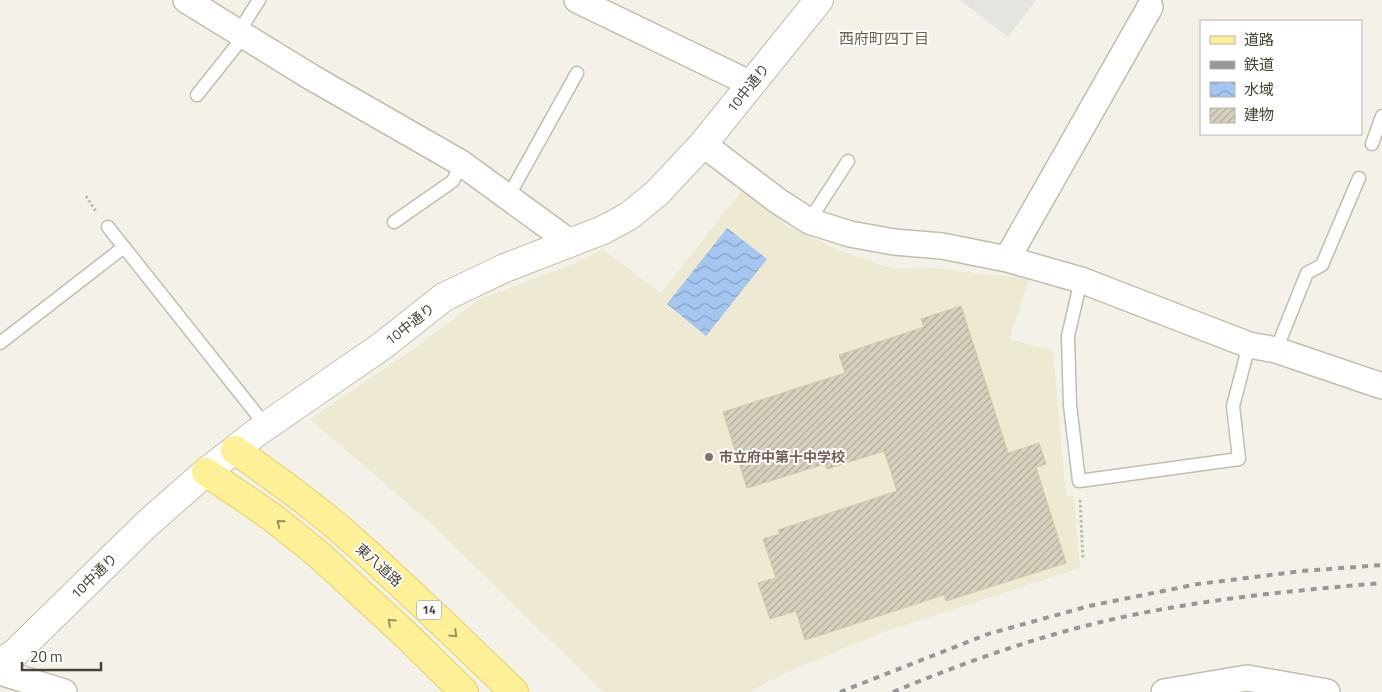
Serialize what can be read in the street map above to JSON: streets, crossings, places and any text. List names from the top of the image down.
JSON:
{
  "streets": {
    "main road": ["東八道路", "14"],
    "street": ["10中通り"]
  },
  "crossings": [
    ["10中通り", "東八道路"],
    ["10中通り", "14"]
  ],
  "districts": ["西府町四丁目"],
  "places": ["市立府中第十中学校"],
  "legend": [
    "道路",
    "鉄道",
    "水域",
    "建物"
  ],
  "scale_bar": "20 m"
}
